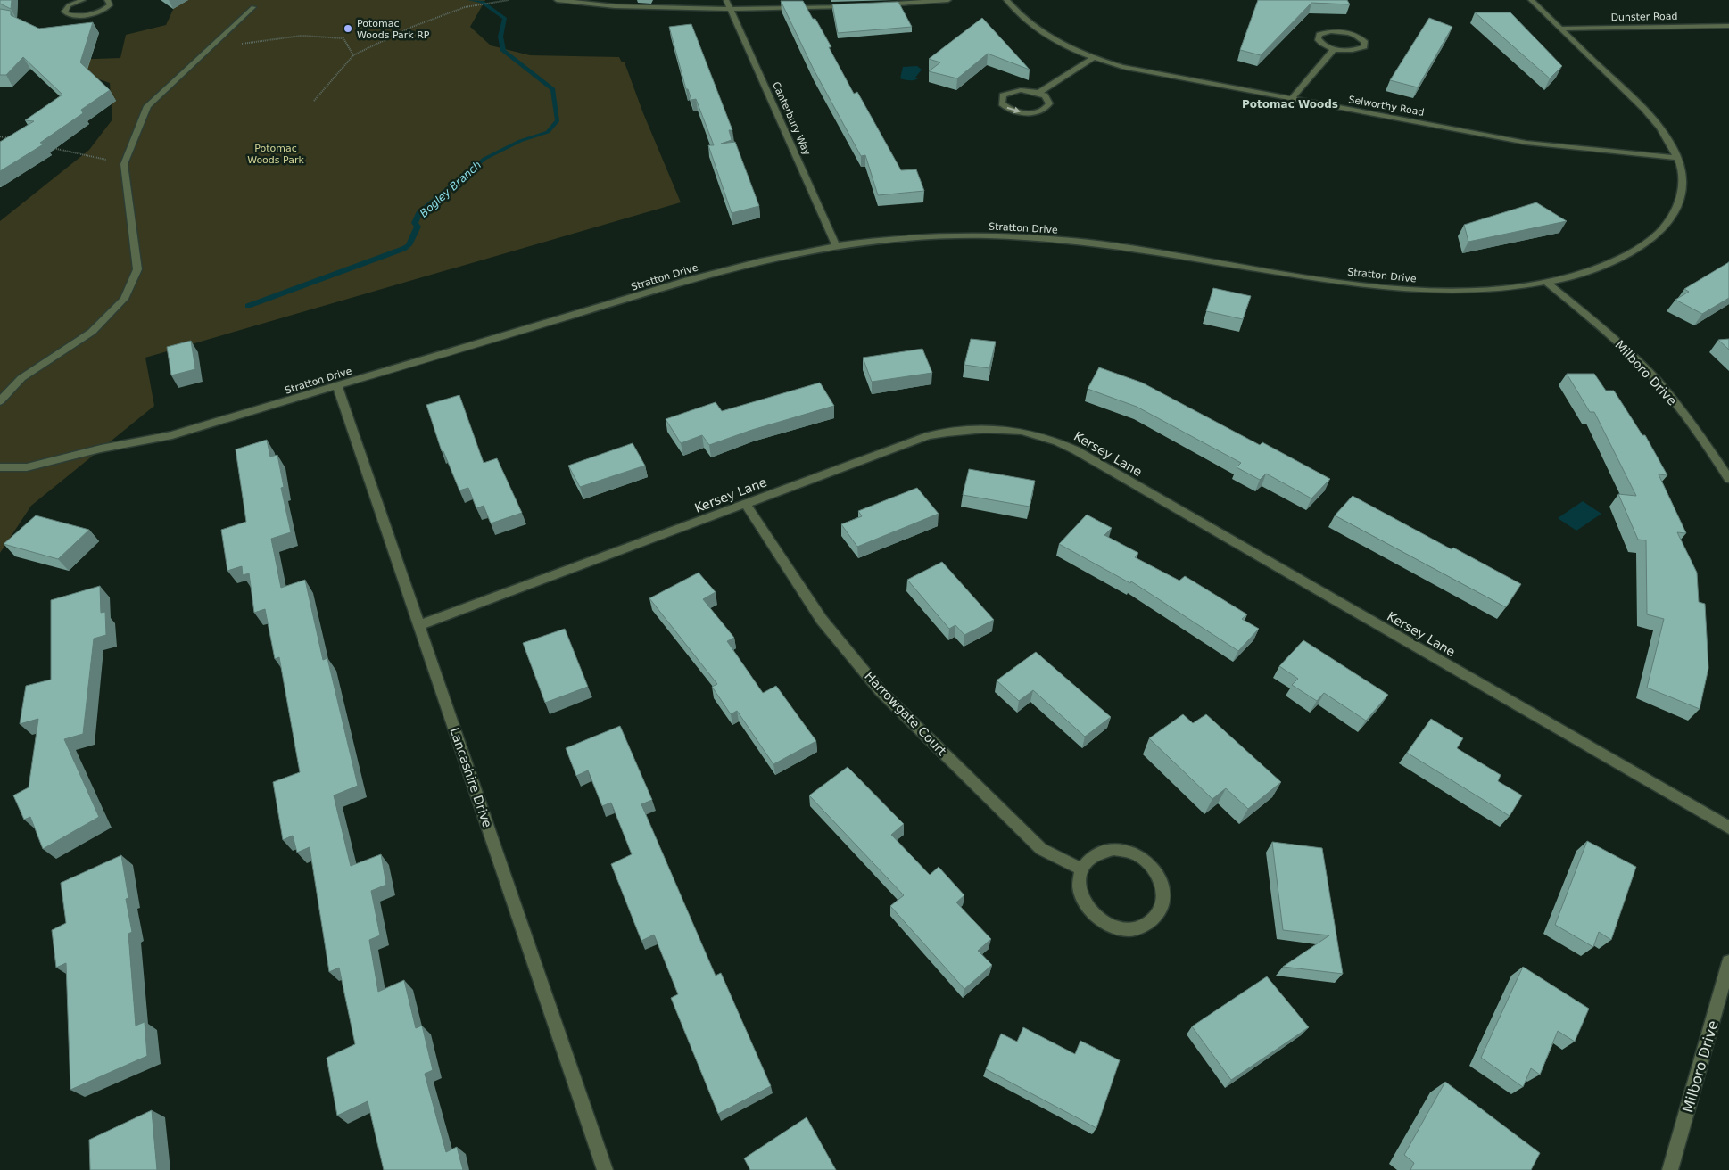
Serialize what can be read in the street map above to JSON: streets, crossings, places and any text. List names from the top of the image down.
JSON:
{
  "streets": {
    "street": [
      "Dunster Road",
      "Selworthy Road",
      "Canterbury Way",
      "Stratton Drive",
      "Milboro Drive",
      "Kersey Lane",
      "Harrowgate Court",
      "Lancashire Drive"
    ]
  },
  "crossings": [
    ["Dunster Road", "Stratton Drive"],
    ["Selworthy Road", "Stratton Drive"],
    ["Canterbury Way", "Stratton Drive"],
    ["Stratton Drive", "Milboro Drive"],
    ["Stratton Drive", "Lancashire Drive"],
    ["Kersey Lane", "Harrowgate Court"],
    ["Kersey Lane", "Lancashire Drive"]
  ],
  "districts": ["Potomac Woods"],
  "water": ["Bogley Branch"],
  "parks": ["Potomac Woods Park"],
  "places": ["Potomac Woods Park RP"]
}
